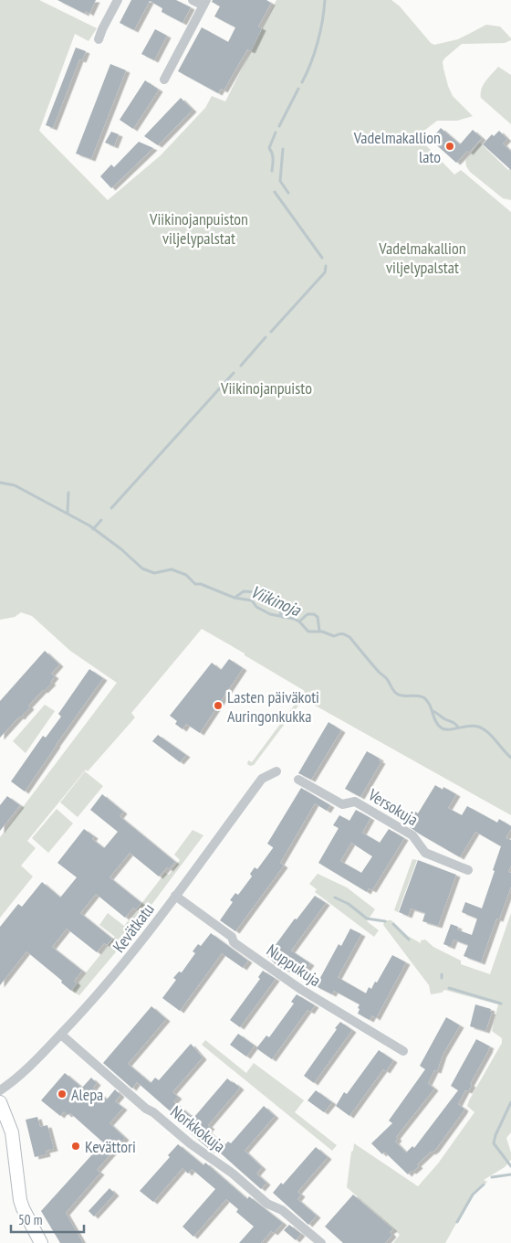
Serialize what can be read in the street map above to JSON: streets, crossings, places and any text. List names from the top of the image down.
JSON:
{
  "streets": {
    "street": [
      "Versokuja",
      "Kevätkatu",
      "Nuppukuja",
      "Norkkokuja"
    ]
  },
  "crossings": [
    ["Kevätkatu", "Nuppukuja"],
    ["Kevätkatu", "Norkkokuja"]
  ],
  "water": ["Viikinoja"],
  "parks": ["Viikinojanpuiston viljelypalstat", "Vadelmakallion viljelypalstat", "Viikinojanpuisto"],
  "places": [
    "Vadelmakallion lato",
    "Lasten päiväkoti Auringonkukka",
    "Alepa",
    "Kevättori"
  ],
  "scale_bar": "50 m"
}
